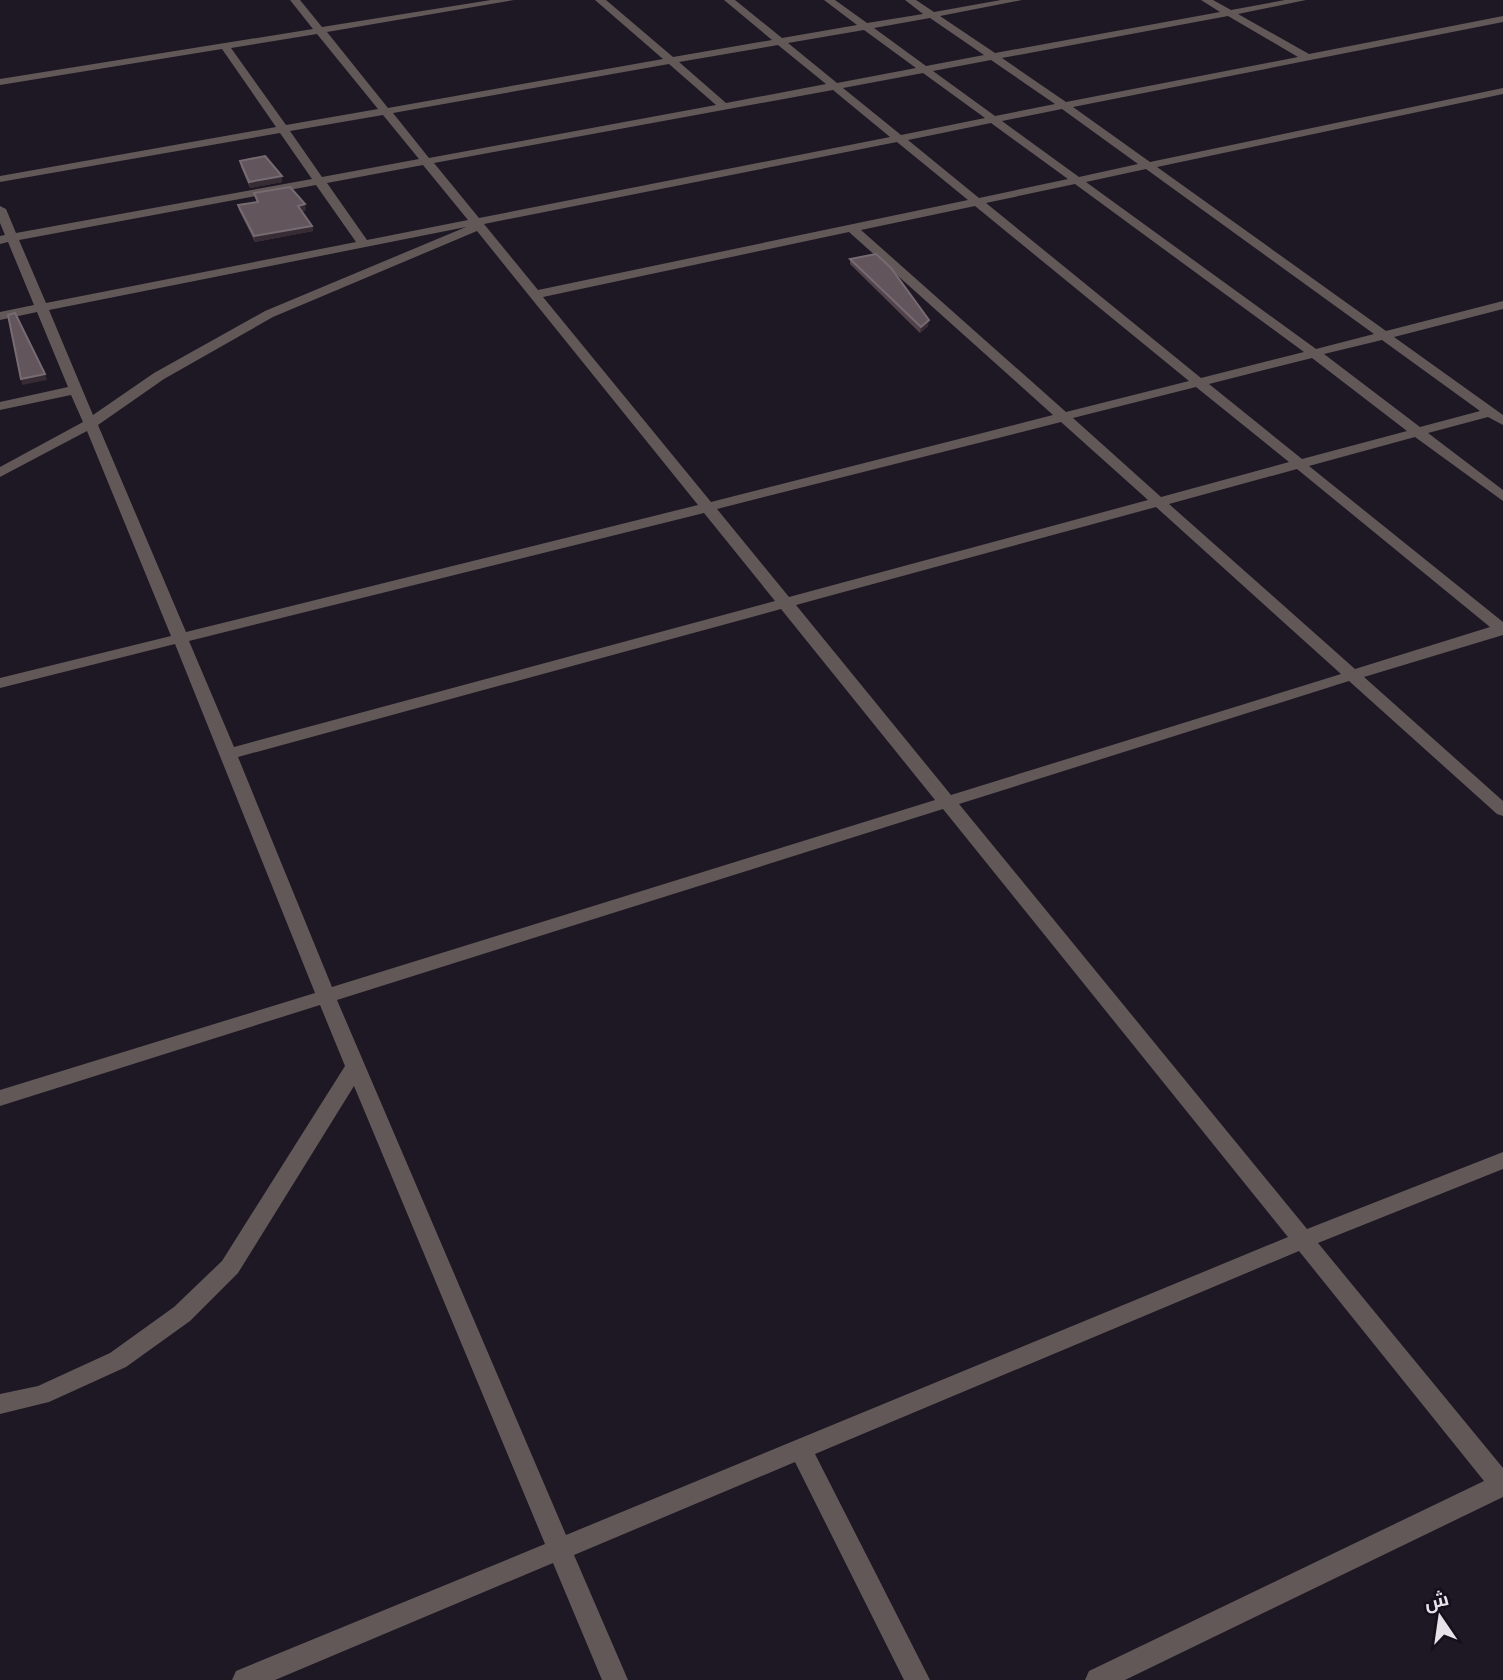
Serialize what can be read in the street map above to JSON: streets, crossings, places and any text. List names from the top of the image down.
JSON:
{
  "north": "top"
}
